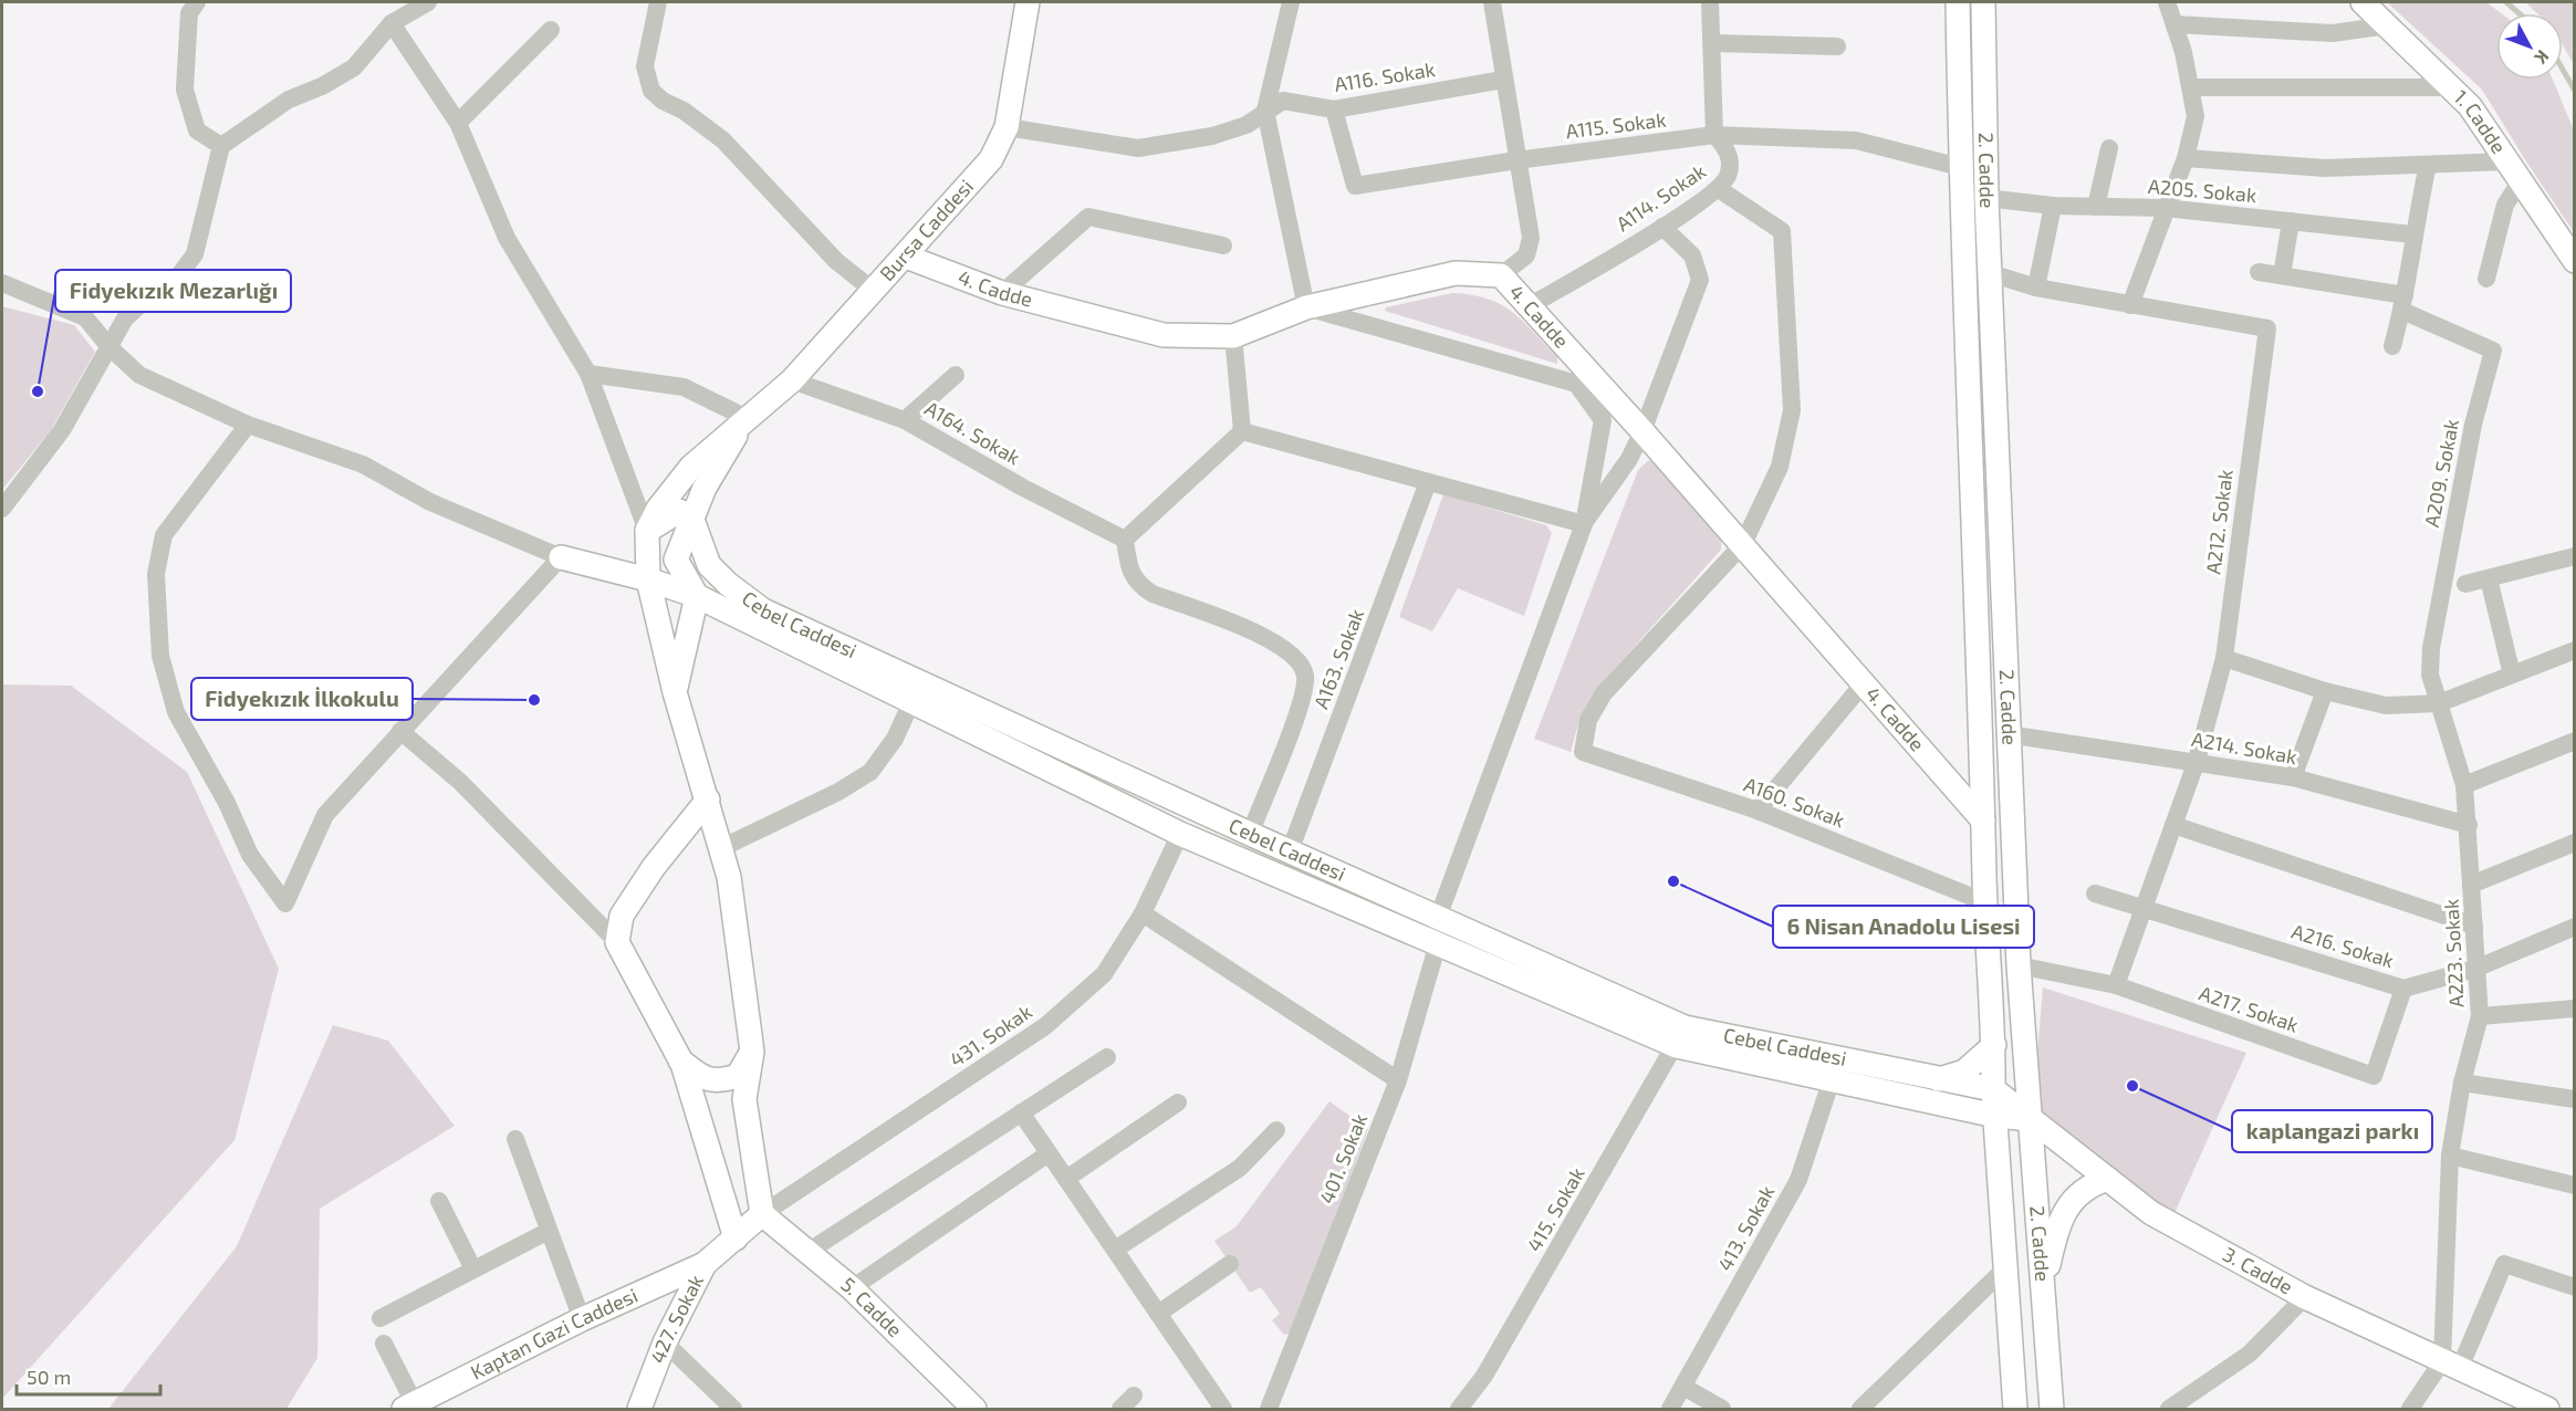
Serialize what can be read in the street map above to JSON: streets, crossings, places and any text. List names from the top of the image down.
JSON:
{
  "streets": {
    "main road": [
      "1. Cadde",
      "2. Cadde",
      "Bursa Caddesi",
      "4. Cadde",
      "Cebel Caddesi",
      "3. Cadde",
      "5. Cadde",
      "427. Sokak",
      "Kaptan Gazi Caddesi"
    ],
    "street": [
      "A116. Sokak",
      "A115. Sokak",
      "A205. Sokak",
      "A114. Sokak",
      "A164. Sokak",
      "A209. Sokak",
      "A212. Sokak",
      "A163. Sokak",
      "A214. Sokak",
      "A160. Sokak",
      "A216. Sokak",
      "A223. Sokak",
      "A217. Sokak",
      "431. Sokak",
      "401. Sokak",
      "415. Sokak",
      "413. Sokak"
    ]
  },
  "crossings": [
    ["A116. Sokak", "A115. Sokak"],
    ["A116. Sokak", "Bursa Caddesi"],
    ["A115. Sokak", "2. Cadde"],
    ["A115. Sokak", "A114. Sokak"],
    ["2. Cadde", "A205. Sokak"],
    ["2. Cadde", "4. Cadde"],
    ["2. Cadde", "A212. Sokak"],
    ["2. Cadde", "Cebel Caddesi"],
    ["2. Cadde", "A214. Sokak"],
    ["2. Cadde", "A160. Sokak"],
    ["2. Cadde", "A217. Sokak"],
    ["2. Cadde", "3. Cadde"],
    ["A114. Sokak", "4. Cadde"],
    ["Bursa Caddesi", "4. Cadde"],
    ["Bursa Caddesi", "A164. Sokak"],
    ["4. Cadde", "A160. Sokak"],
    ["A209. Sokak", "A223. Sokak"],
    ["A212. Sokak", "A214. Sokak"],
    ["A212. Sokak", "A216. Sokak"],
    ["A212. Sokak", "A217. Sokak"],
    ["Cebel Caddesi", "A163. Sokak"],
    ["Cebel Caddesi", "431. Sokak"],
    ["Cebel Caddesi", "401. Sokak"],
    ["Cebel Caddesi", "415. Sokak"],
    ["Cebel Caddesi", "413. Sokak"],
    ["Cebel Caddesi", "3. Cadde"],
    ["A214. Sokak", "A223. Sokak"],
    ["A216. Sokak", "A223. Sokak"],
    ["A216. Sokak", "A217. Sokak"],
    ["A223. Sokak", "3. Cadde"],
    ["431. Sokak", "5. Cadde"],
    ["431. Sokak", "427. Sokak"],
    ["5. Cadde", "427. Sokak"],
    ["427. Sokak", "Kaptan Gazi Caddesi"]
  ],
  "places": [
    "Fidyekızık Mezarlığı",
    "Fidyekızık İlkokulu",
    "6 Nisan Anadolu Lisesi",
    "kaplangazi parkı"
  ],
  "scale_bar": "50 m",
  "north": "bottom right"
}
